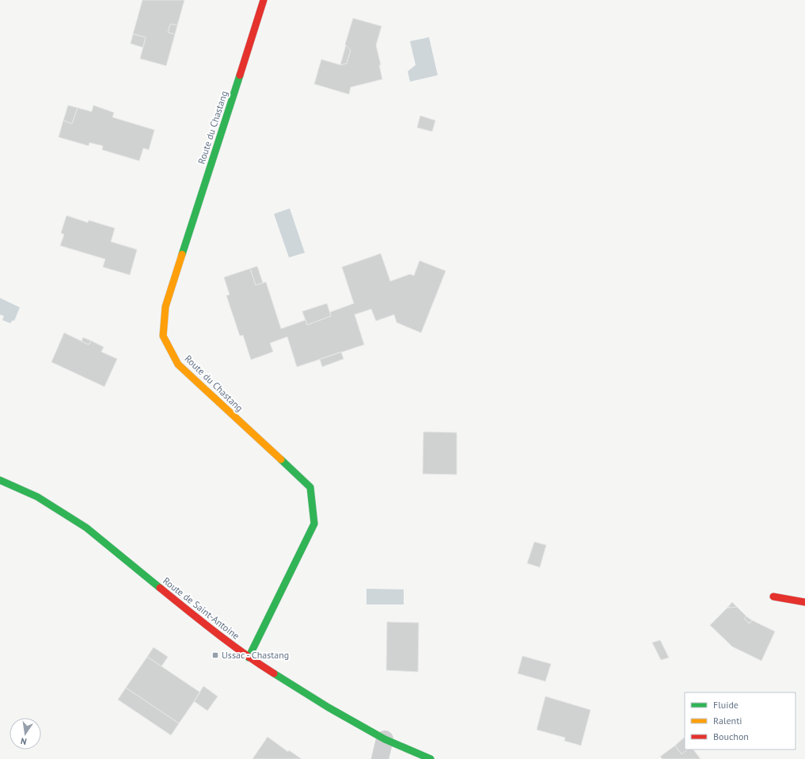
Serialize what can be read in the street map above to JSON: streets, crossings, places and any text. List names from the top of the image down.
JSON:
{
  "streets": {
    "street": ["Route du Chastang", "Route de Saint-Antoine"]
  },
  "crossings": [
    ["Route du Chastang", "Route de Saint-Antoine"]
  ],
  "places": {
    "transit": ["Ussac - Chastang"]
  },
  "legend": ["Fluide", "Ralenti", "Bouchon"],
  "north": "bottom"
}
